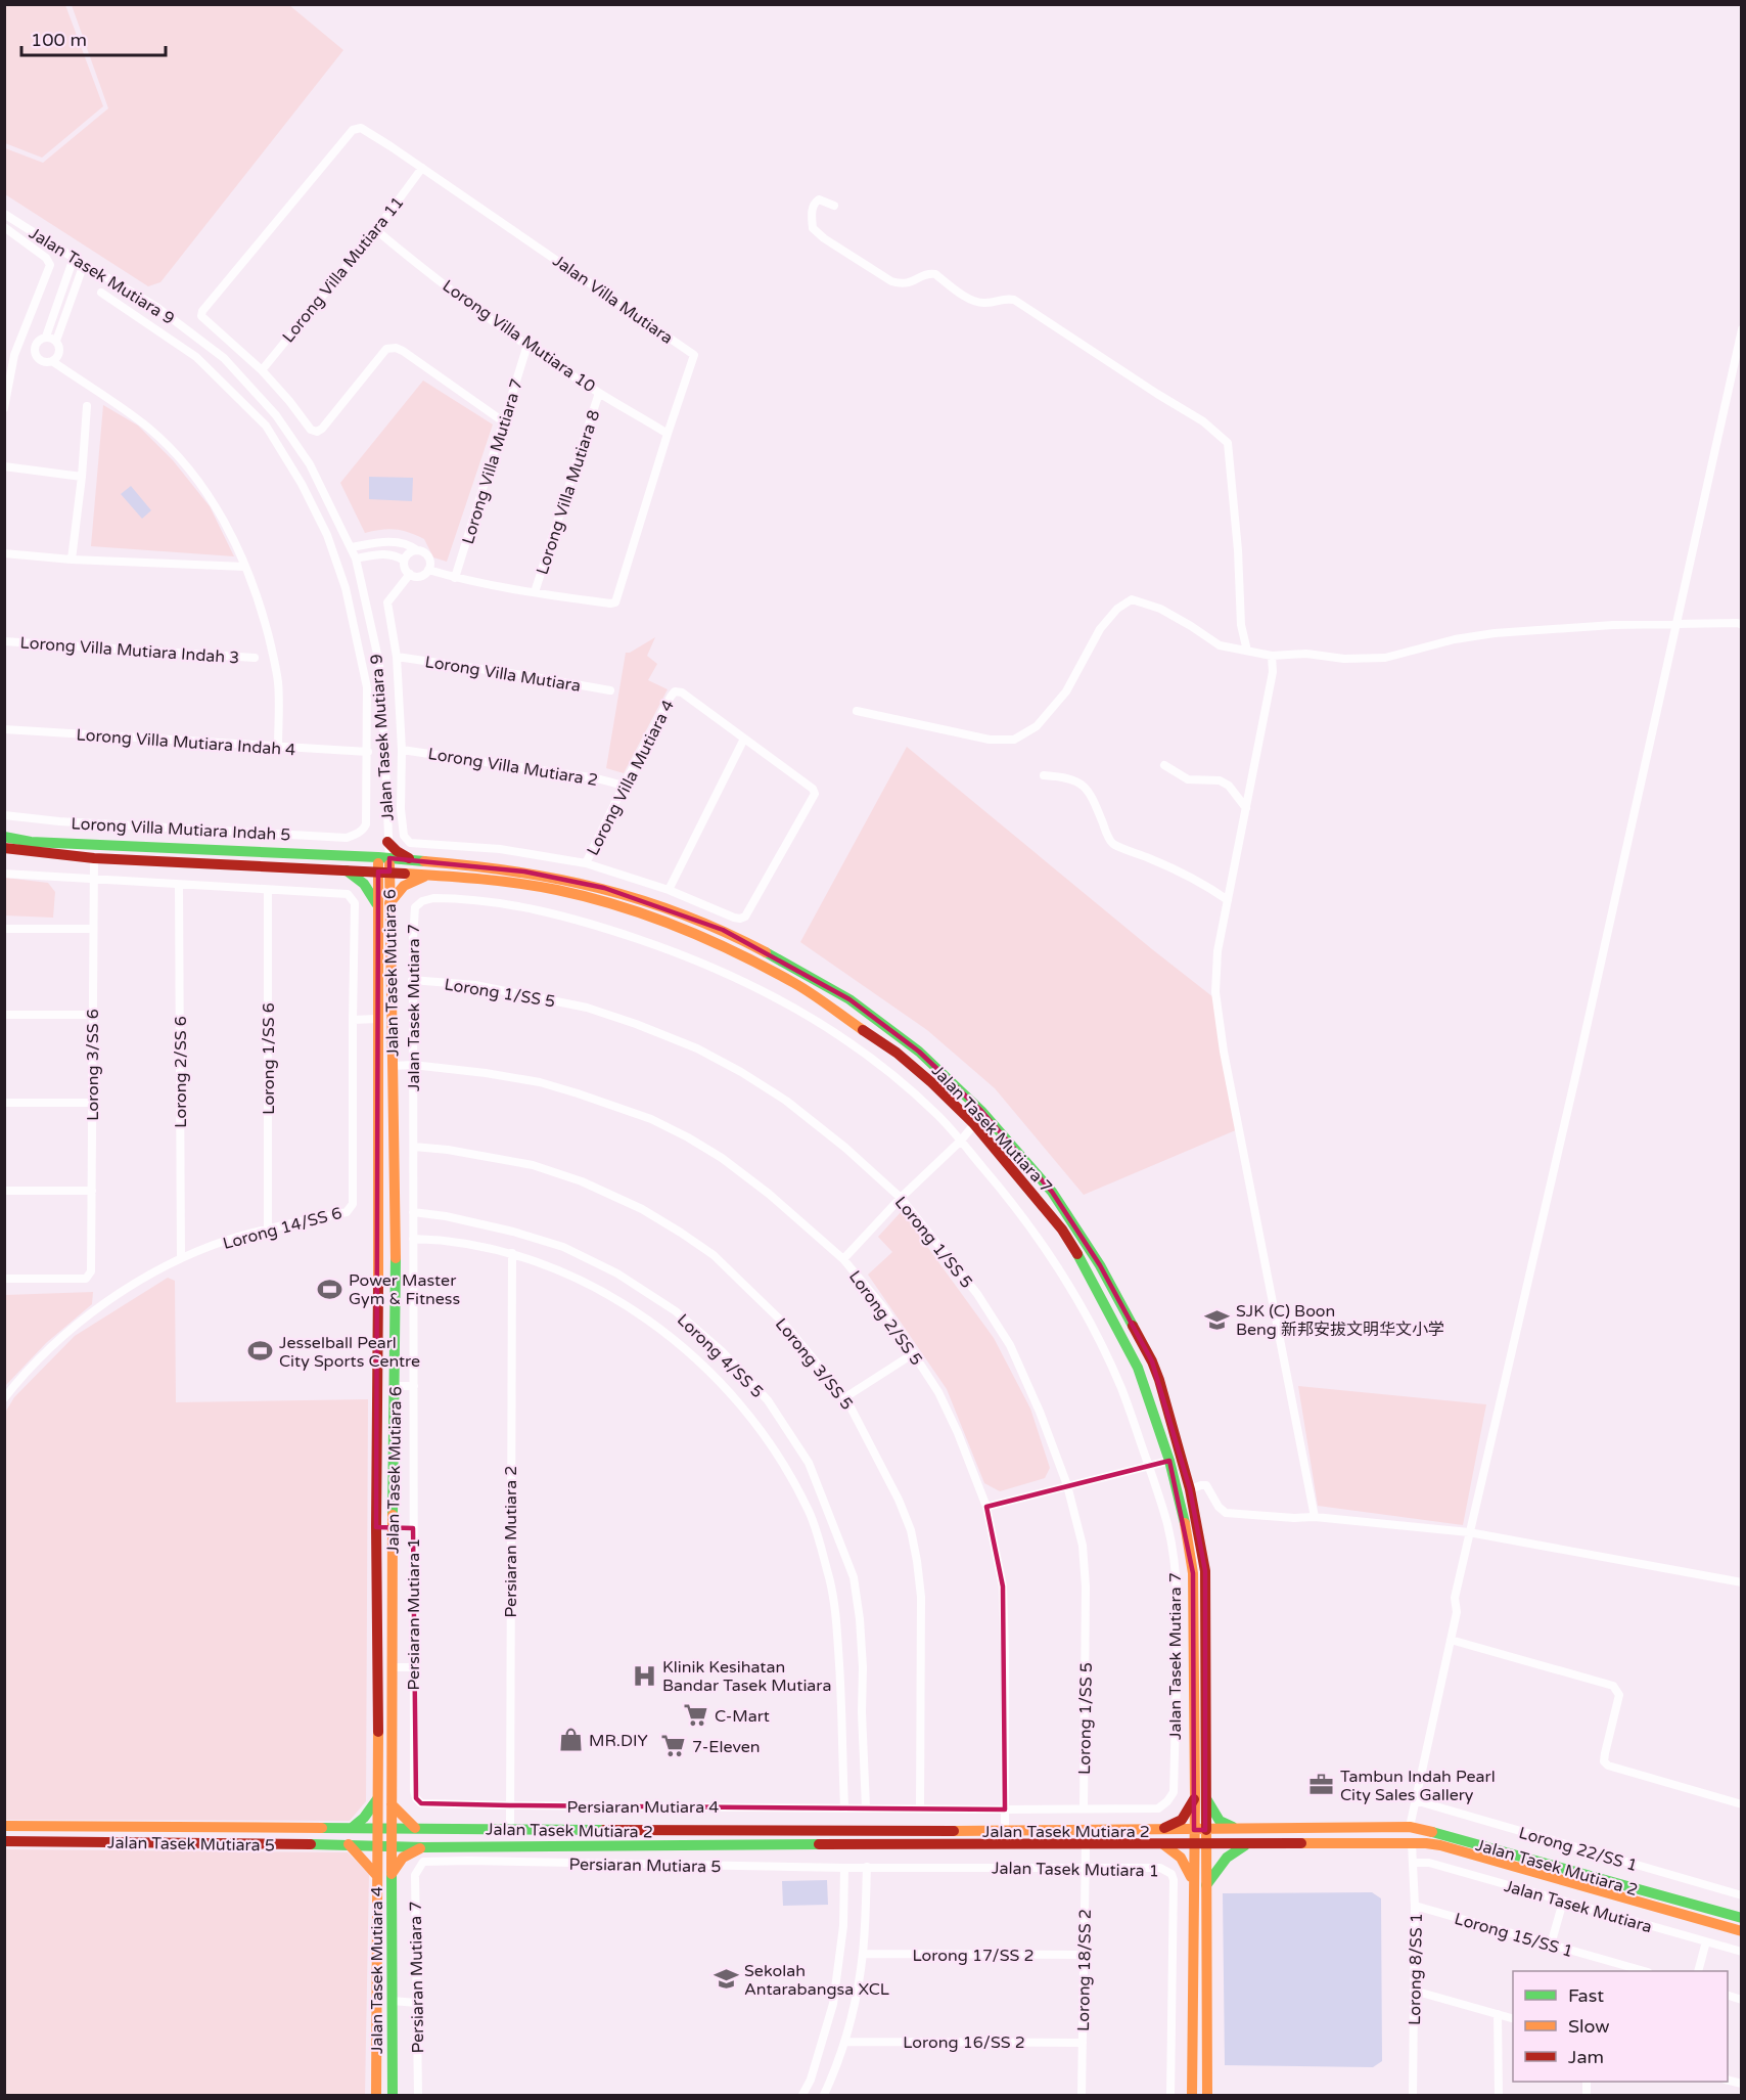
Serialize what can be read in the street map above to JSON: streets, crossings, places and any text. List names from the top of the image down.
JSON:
{
  "streets": {
    "street": [
      "Lorong Villa Mutiara 11",
      "Jalan Tasek Mutiara 9",
      "Jalan Villa Mutiara",
      "Lorong Villa Mutiara 10",
      "Lorong Villa Mutiara 7",
      "Lorong Villa Mutiara 8",
      "Lorong Villa Mutiara Indah 3",
      "Lorong Villa Mutiara",
      "Lorong Villa Mutiara Indah 4",
      "Lorong Villa Mutiara 2",
      "Lorong Villa Mutiara 4",
      "Lorong Villa Mutiara Indah 5",
      "Jalan Tasek Mutiara 6",
      "Lorong 1/SS 5",
      "Jalan Tasek Mutiara 7",
      "Lorong 1/SS 6",
      "Lorong 3/SS 6",
      "Lorong 2/SS 6",
      "Lorong 14/SS 6",
      "Lorong 2/SS 5",
      "Lorong 4/SS 5",
      "Lorong 3/SS 5",
      "Persiaran Mutiara 2",
      "Persiaran Mutiara 1",
      "Persiaran Mutiara 4",
      "Jalan Tasek Mutiara 2",
      "Jalan Tasek Mutiara 5",
      "Lorong 22/SS 1",
      "Persiaran Mutiara 5",
      "Jalan Tasek Mutiara 1",
      "Jalan Tasek Mutiara",
      "Lorong 15/SS 1",
      "Lorong 17/SS 2",
      "Lorong 8/SS 1",
      "Jalan Tasek Mutiara 4",
      "Lorong 18/SS 2",
      "Persiaran Mutiara 7",
      "Lorong 16/SS 2"
    ]
  },
  "crossings": [
    ["Lorong Villa Mutiara 11", "Jalan Villa Mutiara"],
    ["Lorong Villa Mutiara 11", "Lorong Villa Mutiara 10"],
    ["Jalan Tasek Mutiara 9", "Jalan Tasek Mutiara 6"],
    ["Jalan Tasek Mutiara 9", "Jalan Tasek Mutiara 7"],
    ["Jalan Villa Mutiara", "Lorong Villa Mutiara 10"],
    ["Jalan Villa Mutiara", "Lorong Villa Mutiara 7"],
    ["Jalan Villa Mutiara", "Lorong Villa Mutiara 8"],
    ["Lorong Villa Mutiara 10", "Lorong Villa Mutiara 7"],
    ["Lorong Villa Mutiara 10", "Lorong Villa Mutiara 8"],
    ["Lorong Villa Mutiara Indah 4", "Lorong Villa Mutiara Indah 5"],
    ["Lorong Villa Mutiara 2", "Lorong Villa Mutiara 4"],
    ["Jalan Tasek Mutiara 6", "Jalan Tasek Mutiara 7"],
    ["Jalan Tasek Mutiara 6", "Lorong 1/SS 6"],
    ["Jalan Tasek Mutiara 6", "Lorong 3/SS 6"],
    ["Jalan Tasek Mutiara 6", "Lorong 2/SS 6"],
    ["Jalan Tasek Mutiara 6", "Lorong 14/SS 6"],
    ["Jalan Tasek Mutiara 6", "Lorong 2/SS 5"],
    ["Jalan Tasek Mutiara 6", "Jalan Tasek Mutiara 2"],
    ["Jalan Tasek Mutiara 6", "Jalan Tasek Mutiara 5"],
    ["Jalan Tasek Mutiara 6", "Jalan Tasek Mutiara 4"],
    ["Lorong 1/SS 5", "Jalan Tasek Mutiara 7"],
    ["Jalan Tasek Mutiara 7", "Lorong 2/SS 5"],
    ["Jalan Tasek Mutiara 7", "Lorong 4/SS 5"],
    ["Jalan Tasek Mutiara 7", "Lorong 3/SS 5"],
    ["Jalan Tasek Mutiara 7", "Persiaran Mutiara 1"],
    ["Jalan Tasek Mutiara 7", "Persiaran Mutiara 4"],
    ["Jalan Tasek Mutiara 7", "Jalan Tasek Mutiara 2"],
    ["Lorong 1/SS 6", "Lorong 14/SS 6"],
    ["Lorong 2/SS 6", "Lorong 14/SS 6"],
    ["Lorong 2/SS 5", "Jalan Tasek Mutiara 2"],
    ["Lorong 4/SS 5", "Persiaran Mutiara 4"],
    ["Persiaran Mutiara 2", "Persiaran Mutiara 4"],
    ["Persiaran Mutiara 2", "Jalan Tasek Mutiara 2"],
    ["Persiaran Mutiara 1", "Persiaran Mutiara 4"],
    ["Jalan Tasek Mutiara 2", "Jalan Tasek Mutiara 5"],
    ["Jalan Tasek Mutiara 2", "Lorong 8/SS 1"],
    ["Jalan Tasek Mutiara 2", "Jalan Tasek Mutiara 4"],
    ["Jalan Tasek Mutiara 2", "Lorong 18/SS 2"],
    ["Jalan Tasek Mutiara 5", "Jalan Tasek Mutiara 4"],
    ["Persiaran Mutiara 5", "Jalan Tasek Mutiara 1"],
    ["Persiaran Mutiara 5", "Persiaran Mutiara 7"],
    ["Jalan Tasek Mutiara 1", "Lorong 18/SS 2"],
    ["Jalan Tasek Mutiara", "Lorong 8/SS 1"],
    ["Lorong 15/SS 1", "Lorong 8/SS 1"],
    ["Lorong 17/SS 2", "Lorong 18/SS 2"],
    ["Lorong 18/SS 2", "Lorong 16/SS 2"]
  ],
  "places": {
    "sports": ["Power Master Gym & Fitness", "Jesselball Pearl City Sports Centre"],
    "school or university": ["SJK (C) Boon Beng 新邦安拔文明华文小学", "Sekolah Antarabangsa XCL"],
    "hospital": ["Klinik Kesihatan Bandar Tasek Mutiara"],
    "supermarket": ["C-Mart", "7-Eleven"],
    "shop": ["MR.DIY"],
    "office": ["Tambun Indah Pearl City Sales Gallery"]
  },
  "legend": ["Fast", "Slow", "Jam"],
  "scale_bar": "100 m"
}
